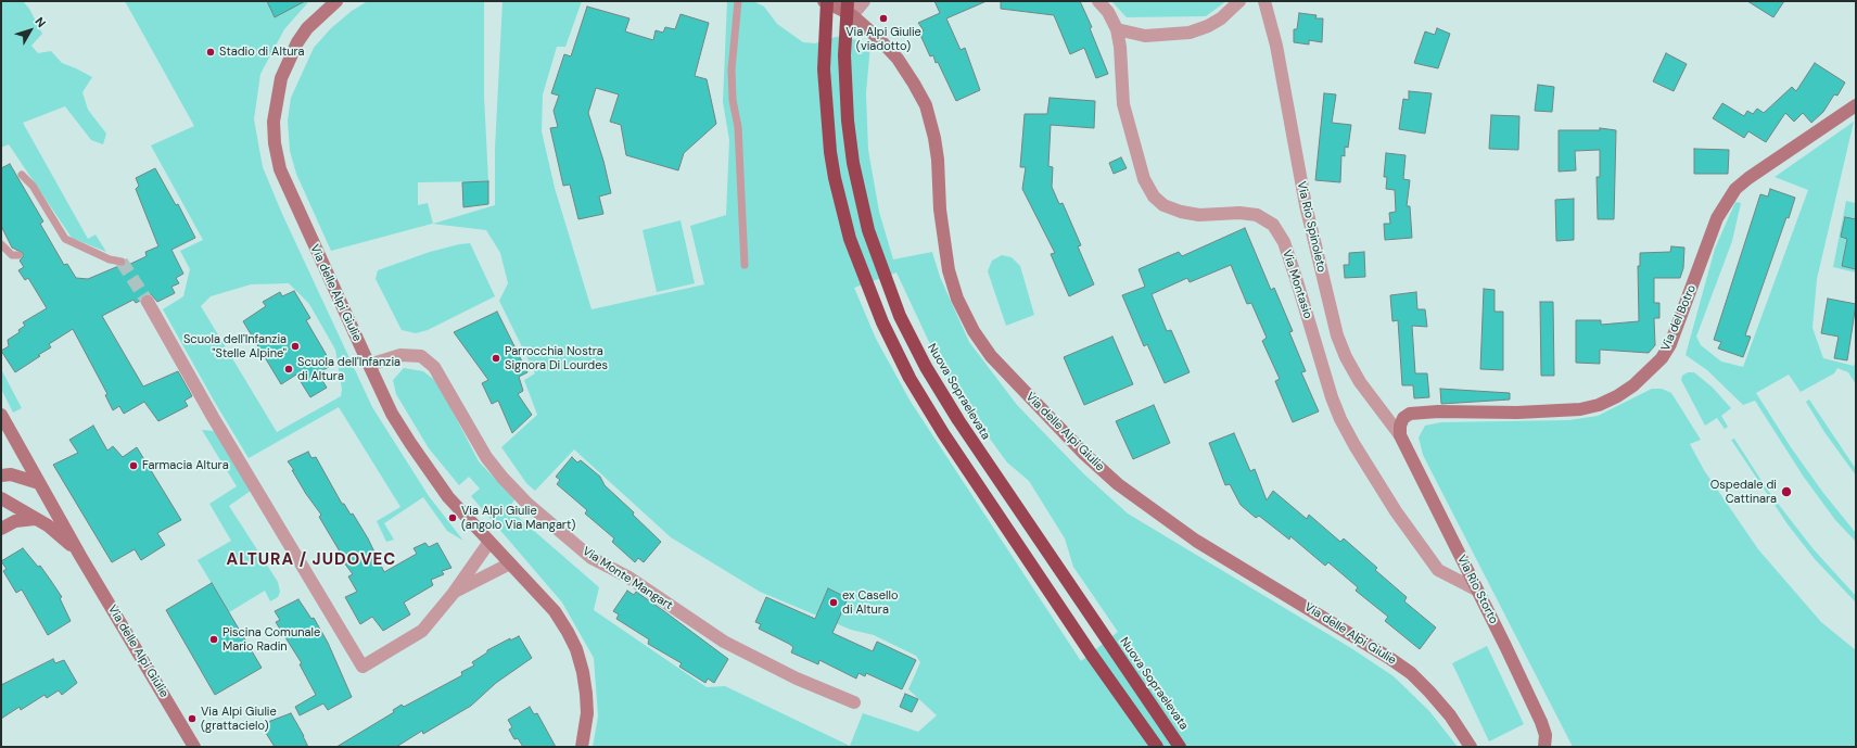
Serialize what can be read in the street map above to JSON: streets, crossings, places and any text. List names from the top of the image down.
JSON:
{
  "streets": {
    "highway": ["Nuova Sopraelevata"],
    "street": [
      "Via Rio Spinoleto",
      "Via Montasio",
      "Via delle Alpi Giulie",
      "Via del Botro",
      "Via Monte Mangart",
      "Via Rio Storto"
    ]
  },
  "crossings": [
    ["Via Rio Spinoleto", "Via del Botro"],
    ["Via Rio Spinoleto", "Via Rio Storto"],
    ["Via Montasio", "Via Rio Storto"],
    ["Via delle Alpi Giulie", "Via Monte Mangart"],
    ["Via del Botro", "Via Rio Storto"]
  ],
  "districts": ["ALTURA / JUDOVEC"],
  "places": [
    "Via Alpi Giulie (viadotto)",
    "Stadio di Altura",
    "Scuola dell'Infanzia \"Stelle Alpine\"",
    "Parrocchia Nostra Signora Di Lourdes",
    "Scuola dell'Infanzia di Altura",
    "Farmacia Altura",
    "Ospedale di Cattinara",
    "Via Alpi Giulie (angolo Via Mangart)",
    "ex Casello di Altura",
    "Piscina Comunale Mario Radin",
    "Via Alpi Giulie (grattacielo)"
  ],
  "north": "top right"
}
